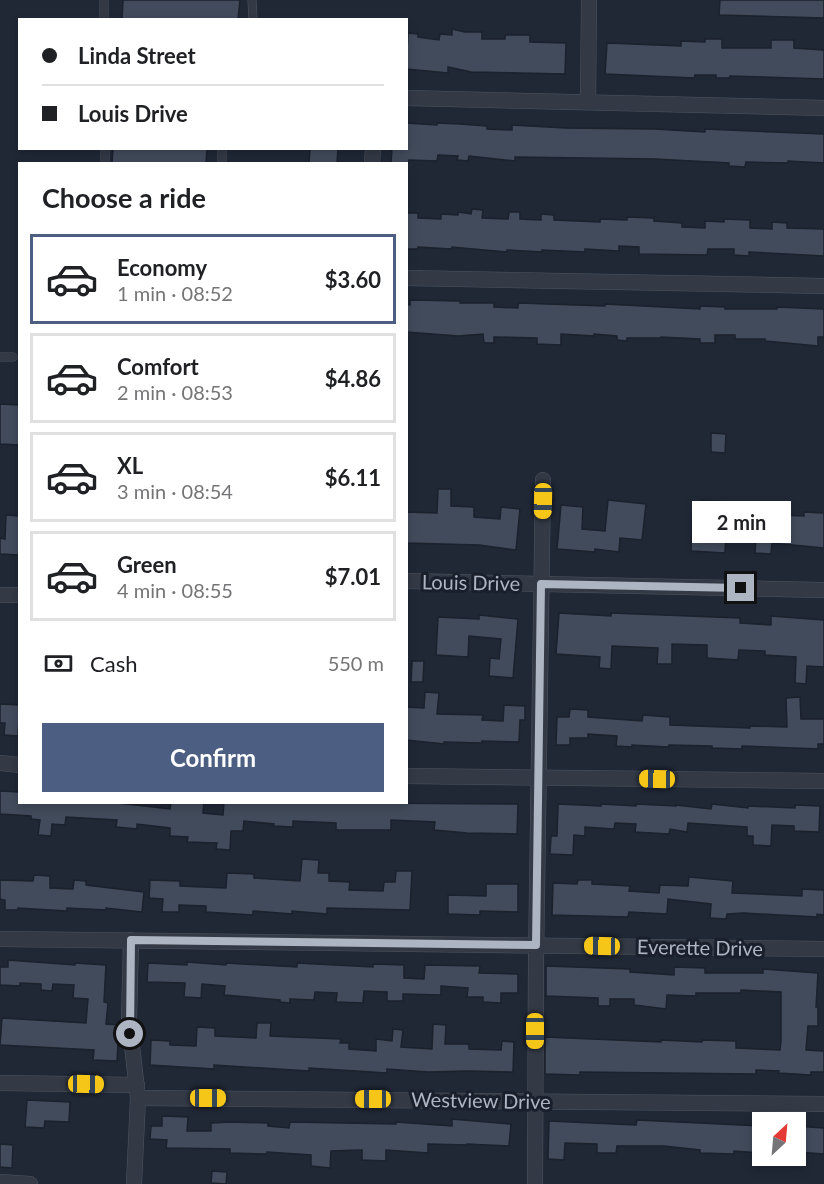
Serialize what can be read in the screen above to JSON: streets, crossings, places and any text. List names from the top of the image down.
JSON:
{
  "streets": {
    "street": ["Louis Drive", "Everette Drive", "Westview Drive"]
  },
  "north": "top right",
  "page": {
    "banner": ["Linda Street", "Louis Drive"],
    "heading": "Choose a ride",
    "list": [
      {
        "name": "Economy",
        "note": "1 min · 08:52",
        "value": "$3.60"
      },
      {
        "name": "Comfort",
        "note": "2 min · 08:53",
        "value": "$4.86"
      },
      {
        "name": "XL",
        "note": "3 min · 08:54",
        "value": "$6.11"
      },
      {
        "name": "Green",
        "note": "4 min · 08:55",
        "value": "$7.01"
      }
    ],
    "bubble": "2 min",
    "pay": ["Cash", "550 m"],
    "buttons": "Confirm"
  }
}
